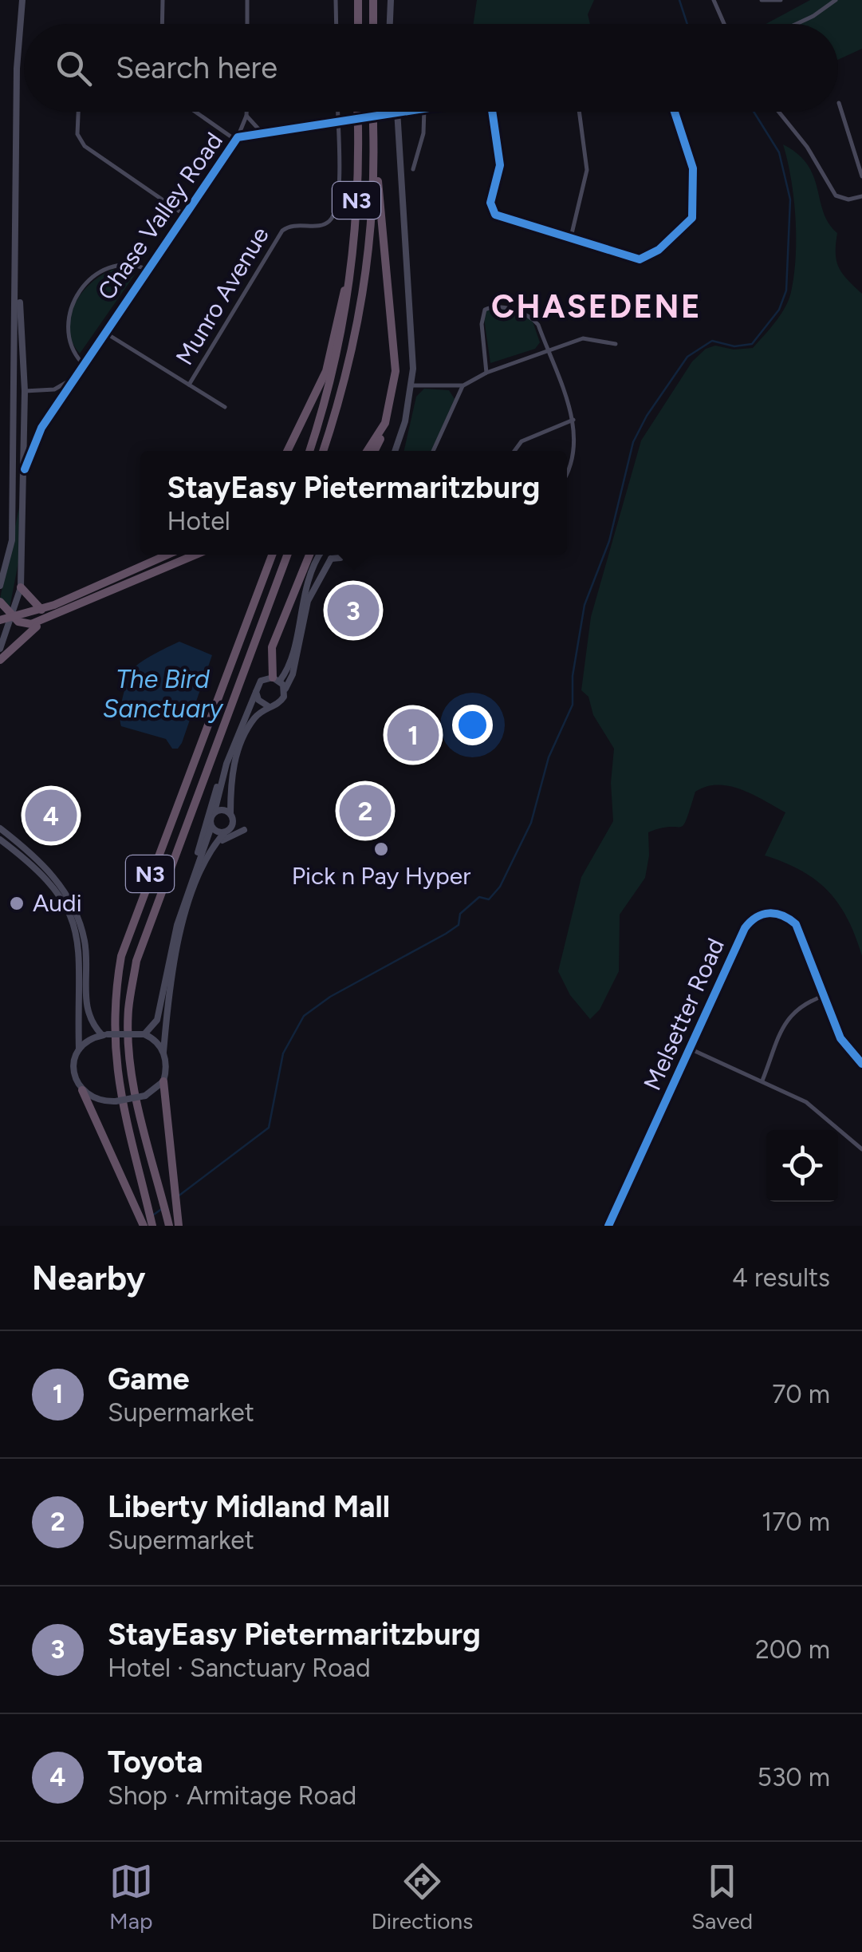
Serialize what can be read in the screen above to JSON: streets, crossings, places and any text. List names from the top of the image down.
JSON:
{
  "streets": {
    "highway": ["N3"],
    "street": ["Chase Valley Road", "Munro Avenue", "Melsetter Road"]
  },
  "crossings": [
    ["Chase Valley Road", "Munro Avenue"]
  ],
  "districts": ["CHASEDENE"],
  "water": ["The Bird Sanctuary"],
  "places": ["Pick n Pay Hyper", "Audi"],
  "page": {
    "search": "Search here",
    "popup": ["StayEasy Pietermaritzburg", "Hotel"],
    "pins": [
      "3",
      "1",
      "2",
      "4"
    ],
    "heading": ["Nearby", "4 results"],
    "list": [
      {
        "mark": "1",
        "name": "Game",
        "note": "Supermarket",
        "value": "70 m"
      },
      {
        "mark": "2",
        "name": "Liberty Midland Mall",
        "note": "Supermarket",
        "value": "170 m"
      },
      {
        "mark": "3",
        "name": "StayEasy Pietermaritzburg",
        "note": "Hotel · Sanctuary Road",
        "value": "200 m"
      },
      {
        "mark": "4",
        "name": "Toyota",
        "note": "Shop · Armitage Road",
        "value": "530 m"
      }
    ],
    "nav": ["Map", "Directions", "Saved"]
  }
}
